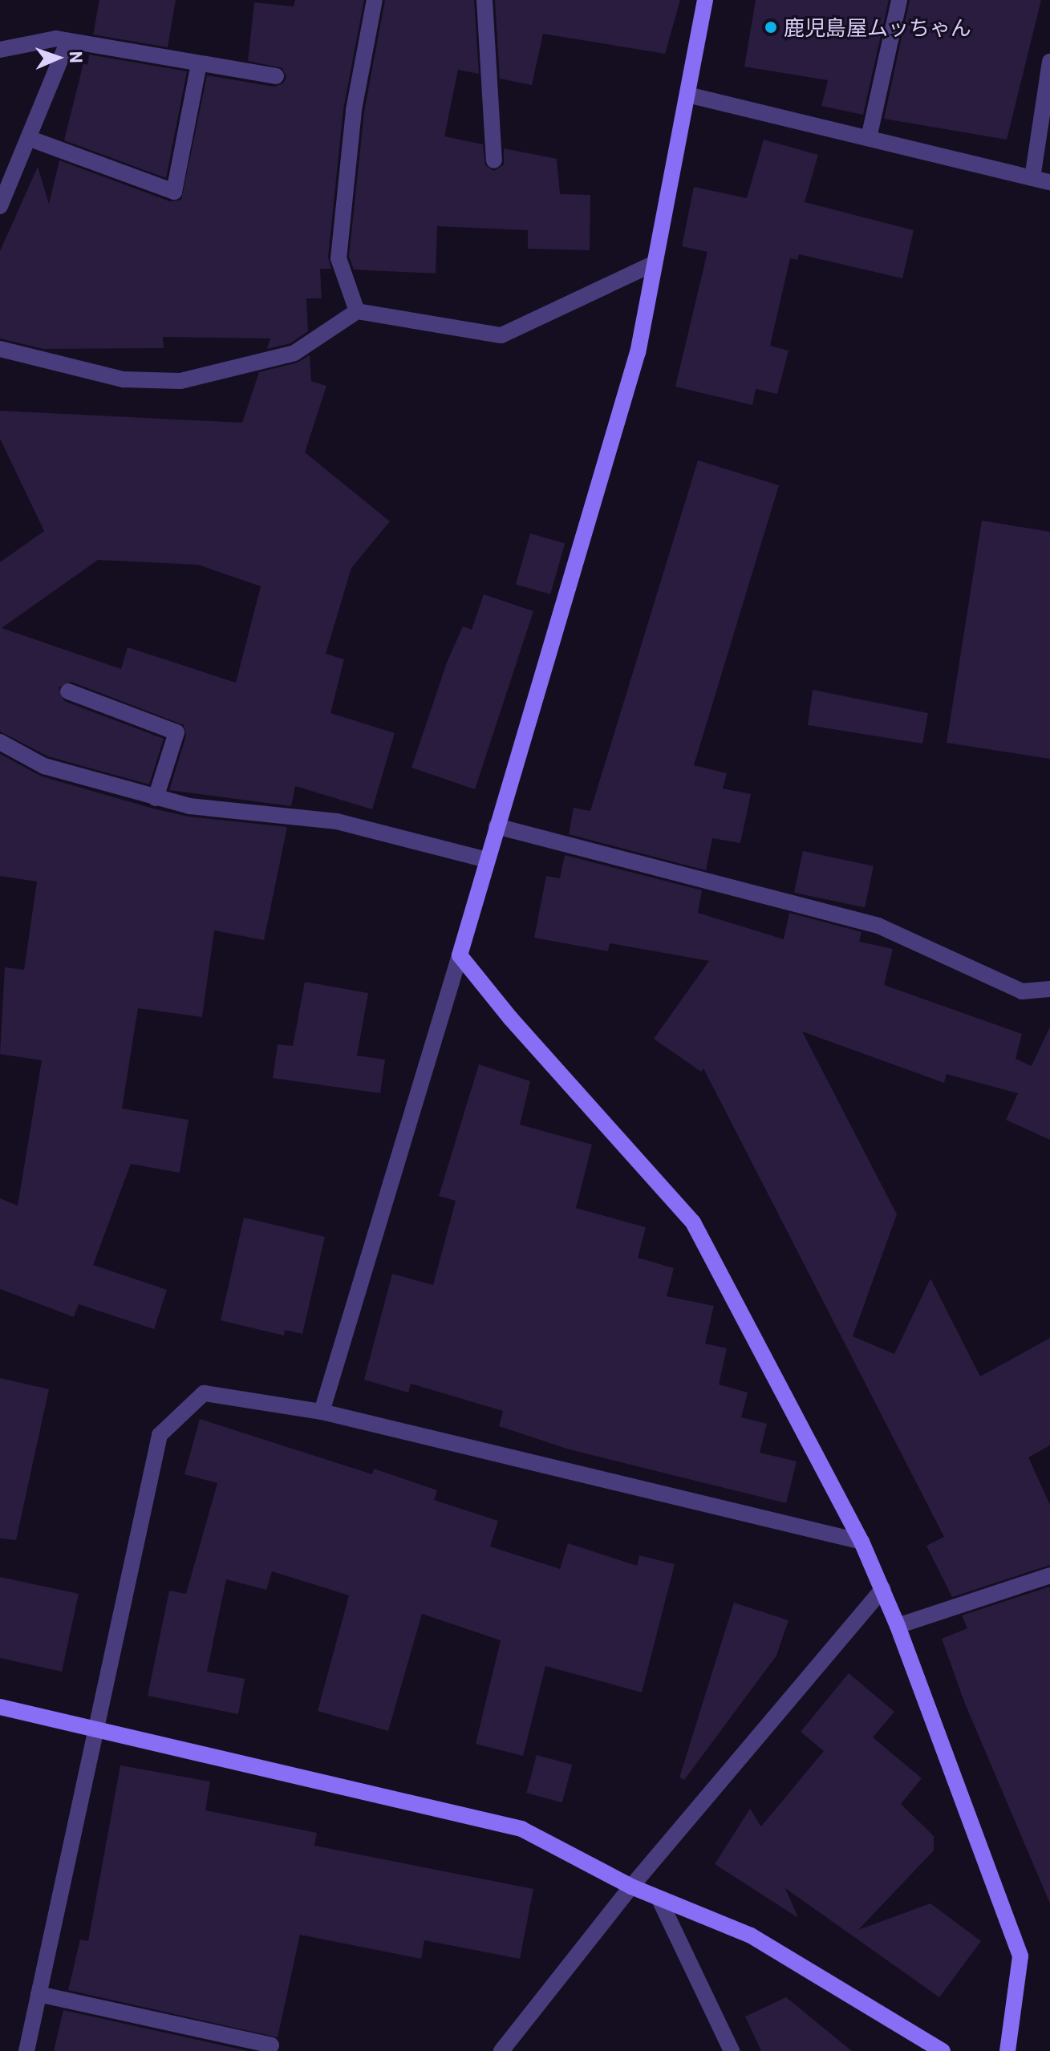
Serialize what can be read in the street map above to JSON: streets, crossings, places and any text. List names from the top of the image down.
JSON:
{
  "places": ["鹿児島屋ムッちゃん"],
  "north": "right"
}
